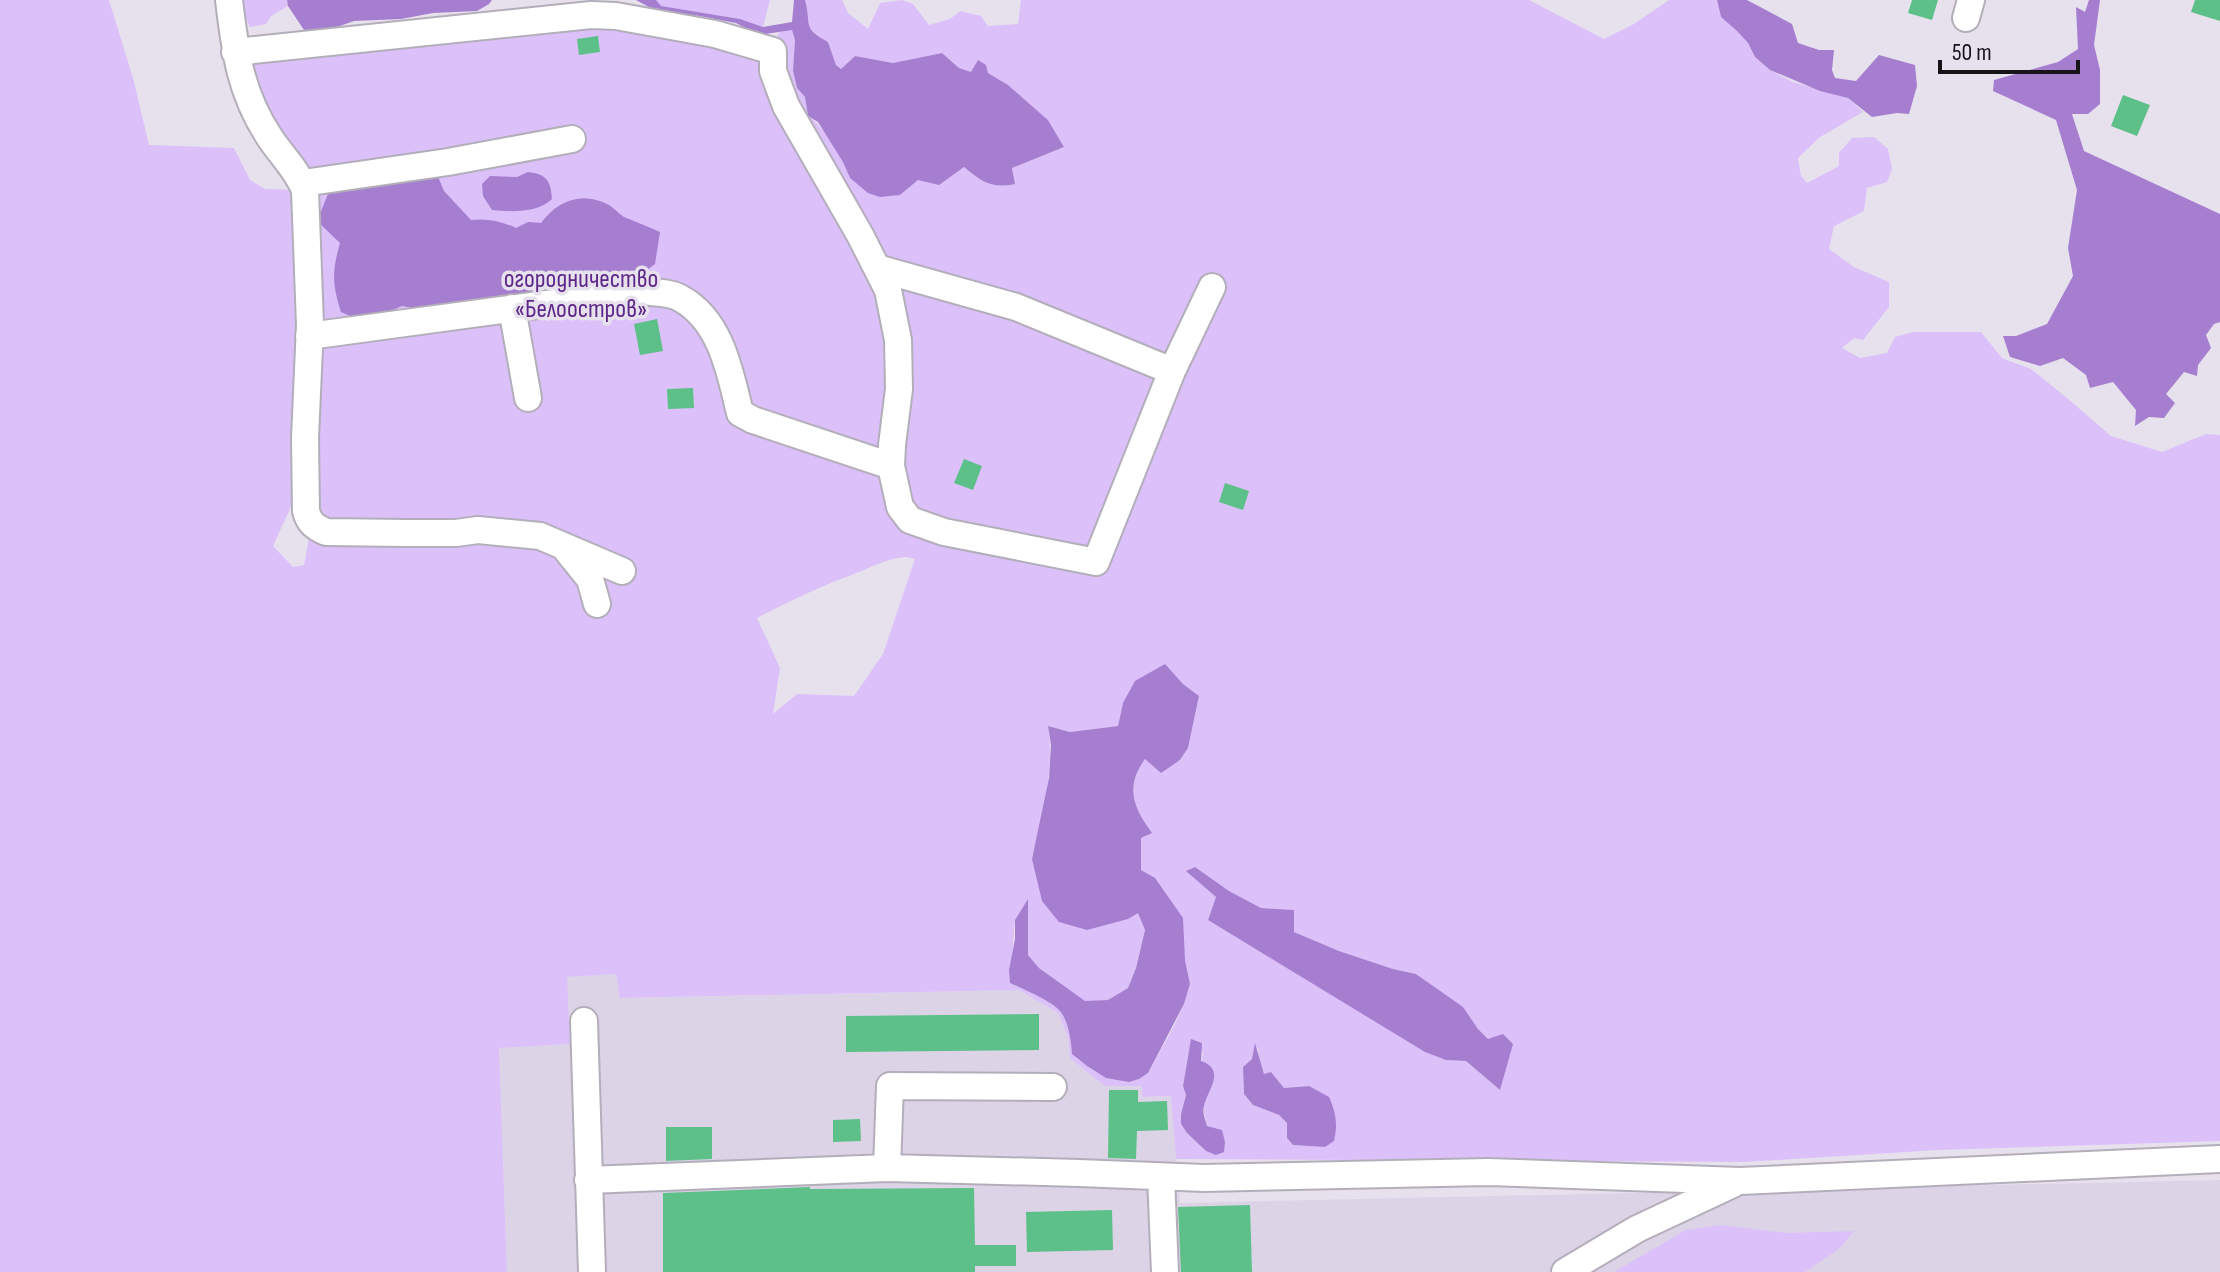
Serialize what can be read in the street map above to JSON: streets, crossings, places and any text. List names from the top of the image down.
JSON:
{
  "parks": ["огородничество «Белоостров»"],
  "scale_bar": "50 m"
}
